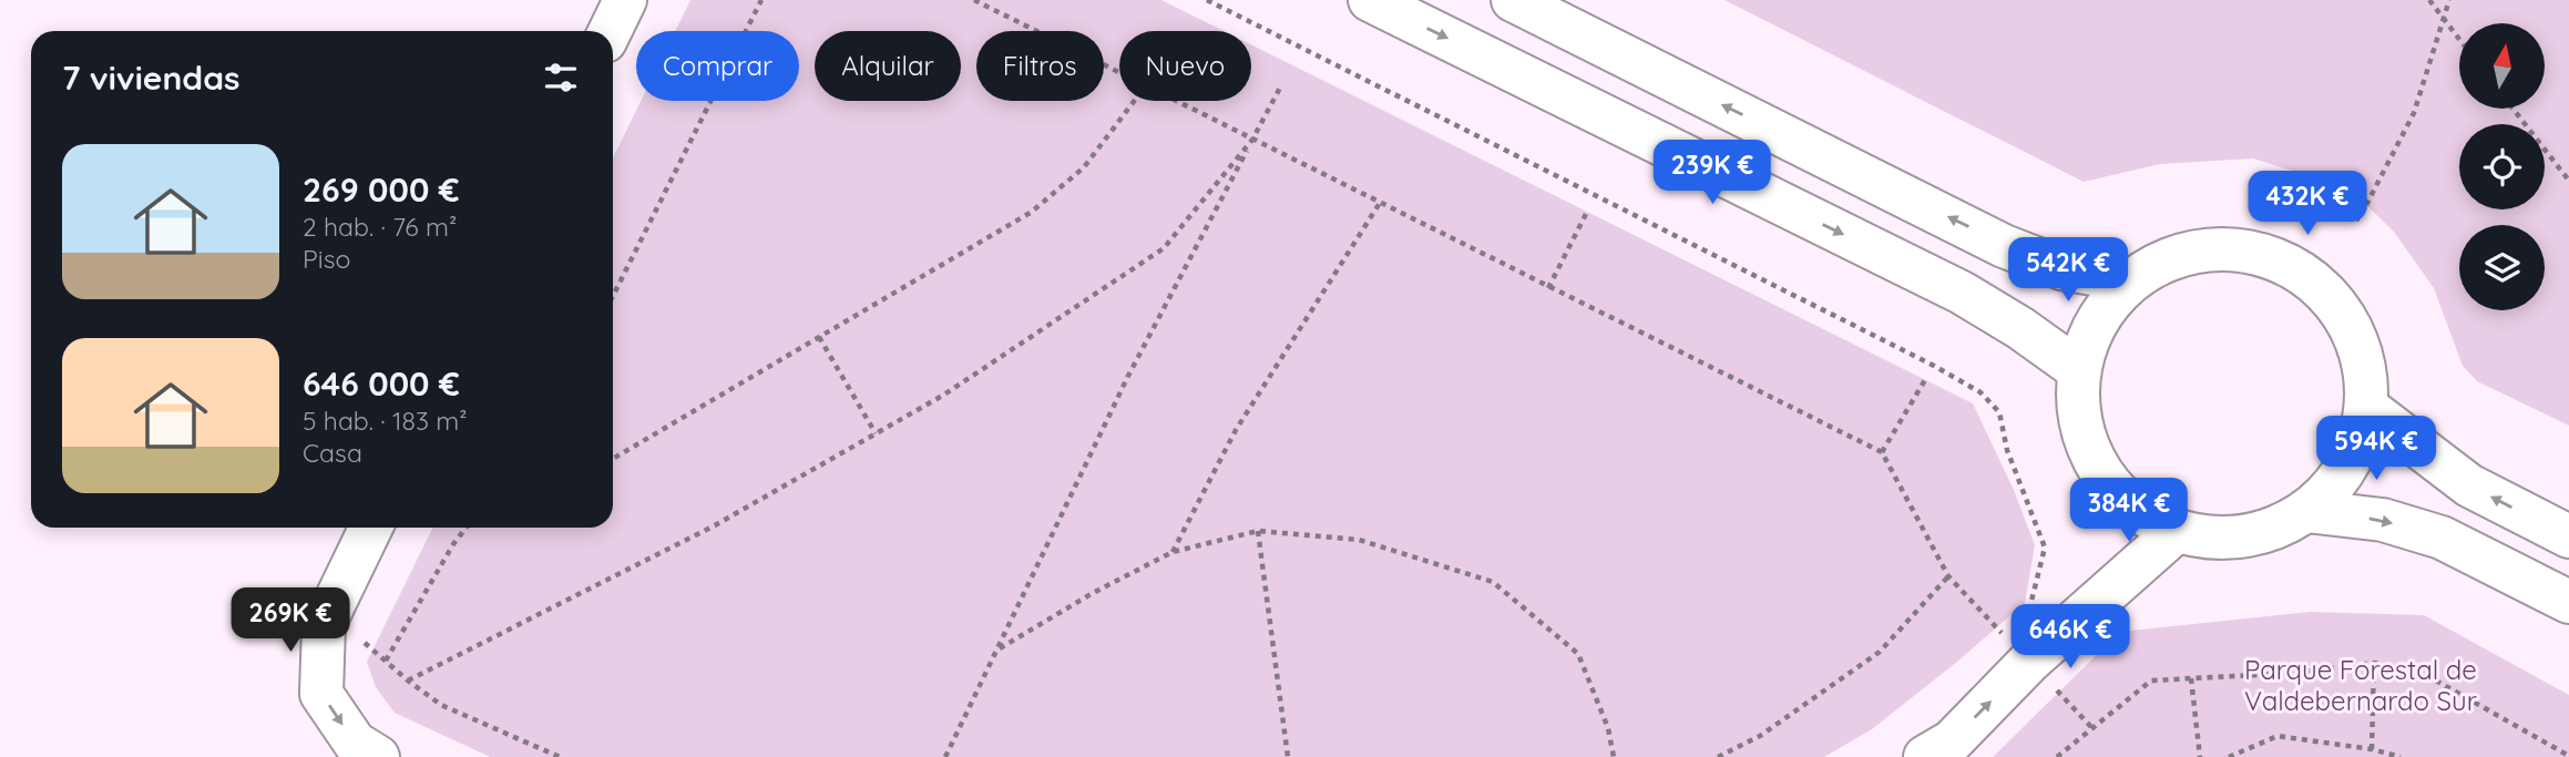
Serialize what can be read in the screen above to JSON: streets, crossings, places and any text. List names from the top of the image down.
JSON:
{
  "parks": ["Parque Forestal de Valdebernardo Sur"],
  "north": "top",
  "page": {
    "chip": [
      "Comprar",
      "Alquilar",
      "Filtros",
      "Nuevo"
    ],
    "heading": "7 viviendas",
    "list": [
      {
        "name": "269 000 €",
        "note": "2 hab. · 76 m² · Piso"
      },
      {
        "name": "646 000 €",
        "note": "5 hab. · 183 m² · Casa"
      }
    ],
    "price": [
      "239K €",
      "432K €",
      "542K €",
      "594K €",
      "384K €",
      "269K €",
      "646K €"
    ]
  }
}
